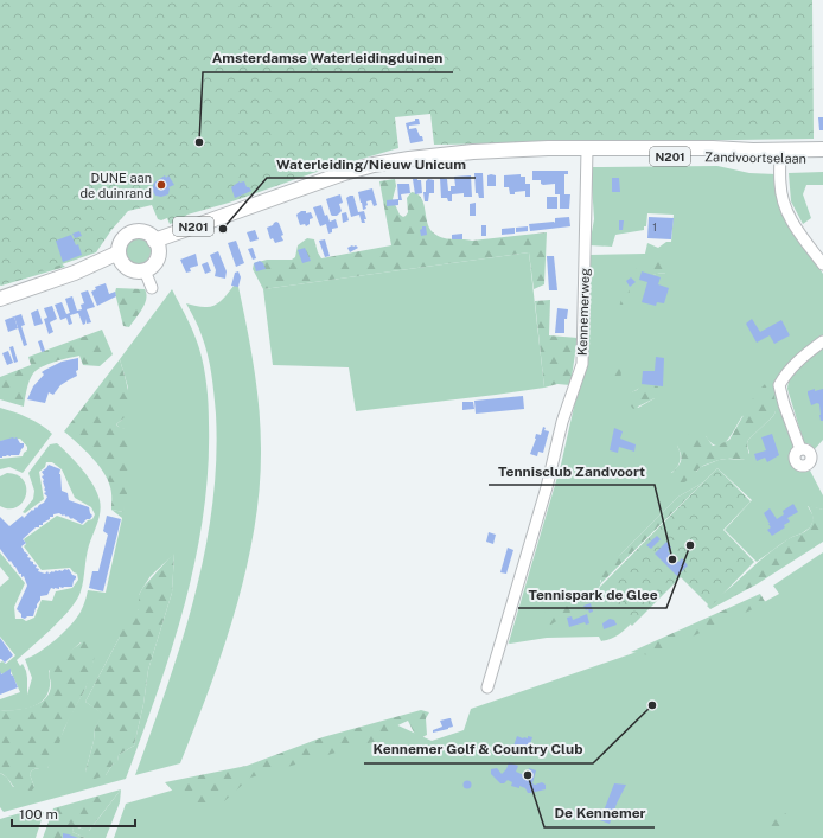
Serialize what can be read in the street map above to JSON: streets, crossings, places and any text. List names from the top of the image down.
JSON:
{
  "streets": {
    "main road": ["N201", "Zandvoortselaan"],
    "street": ["Kennemerweg"]
  },
  "crossings": [
    ["N201", "Zandvoortselaan"],
    ["Zandvoortselaan", "Kennemerweg"]
  ],
  "places": [
    "Amsterdamse Waterleidingduinen",
    "DUNE aan de duinrand",
    "Waterleiding/Nieuw Unicum",
    "Tennispark de Glee",
    "Tennisclub Zandvoort",
    "Kennemer Golf & Country Club",
    "De Kennemer"
  ],
  "house_numbers": ["1"],
  "scale_bar": "100 m"
}
